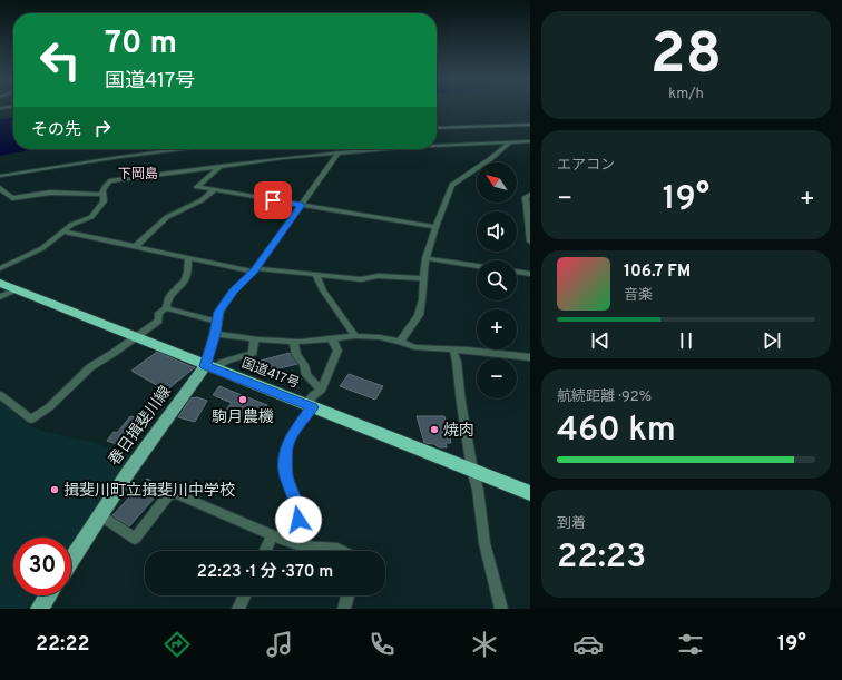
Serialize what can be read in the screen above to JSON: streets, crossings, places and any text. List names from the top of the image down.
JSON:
{
  "streets": {
    "highway": ["国道417号"],
    "main road": ["春日揖斐川線"]
  },
  "crossings": [
    ["国道417号", "春日揖斐川線"]
  ],
  "districts": ["下岡島"],
  "places": ["駒月農機", "焼肉", "揖斐川町立揖斐川中学校"],
  "north": "top left",
  "page": {
    "tile": [
      ["28", "km/h"],
      "エアコン",
      ["航続距離 · 92%", "460 km"],
      ["到着", "22:23"]
    ],
    "turn": ["70 m", "国道417号"],
    "then": "その先",
    "map_buttons": ["+", "−"],
    "heat": ["−", "19°", "+"],
    "song": ["106.7 FM", "音楽"],
    "limit": "30",
    "trip": "22:23 · 1 分 · 370 m",
    "tabs": ["22:22", "19°"]
  }
}
